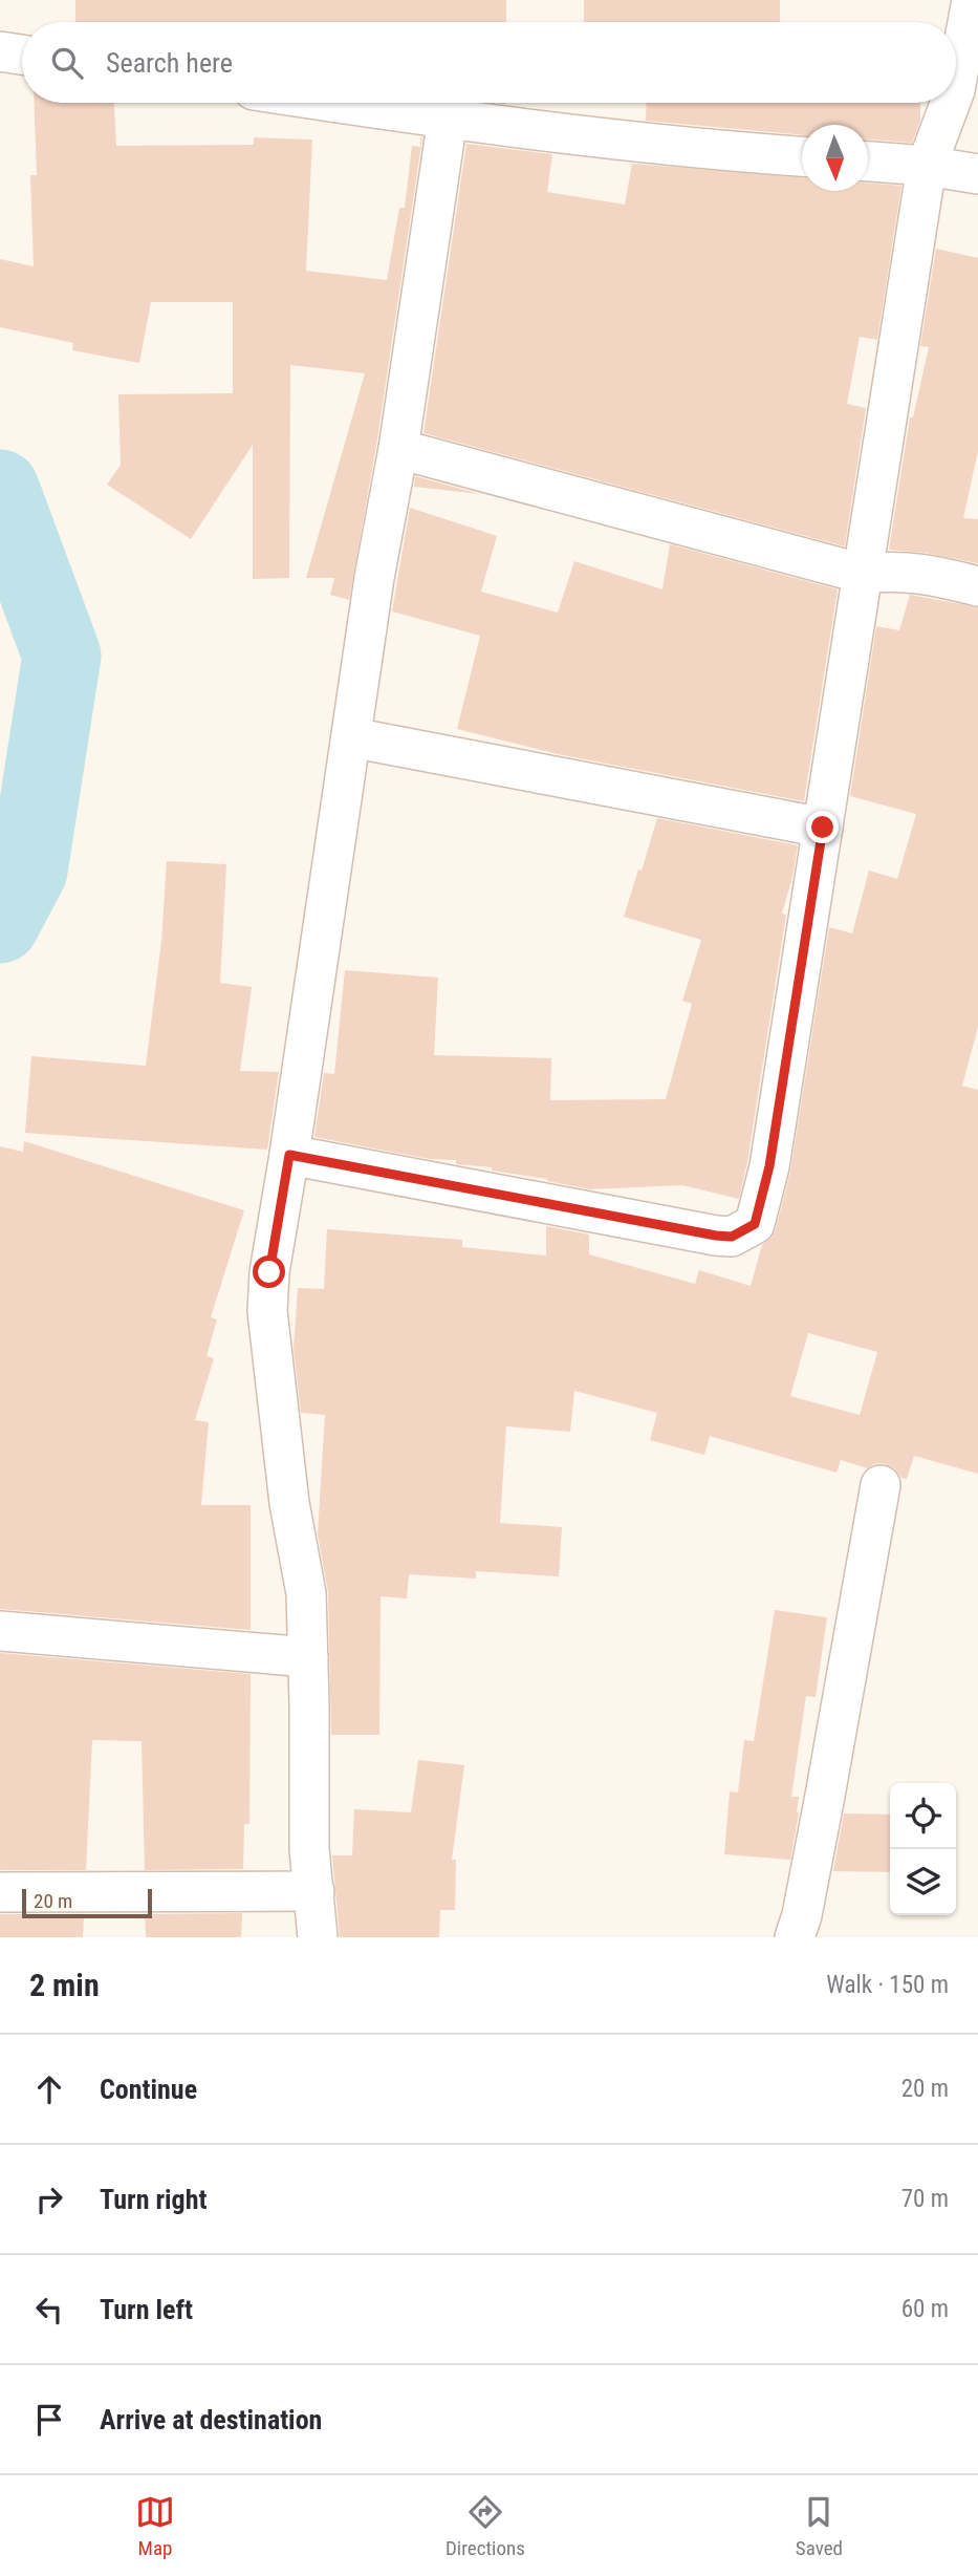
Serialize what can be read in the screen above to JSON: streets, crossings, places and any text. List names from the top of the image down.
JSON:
{
  "scale_bar": "20 m",
  "north": "bottom",
  "page": {
    "search": "Search here",
    "scale": "20 m",
    "heading": ["2 min", "Walk · 150 m"],
    "list": [
      ["Continue", "20 m"],
      ["Turn right", "70 m"],
      ["Turn left", "60 m"],
      "Arrive at destination"
    ],
    "nav": ["Map", "Directions", "Saved"]
  }
}
